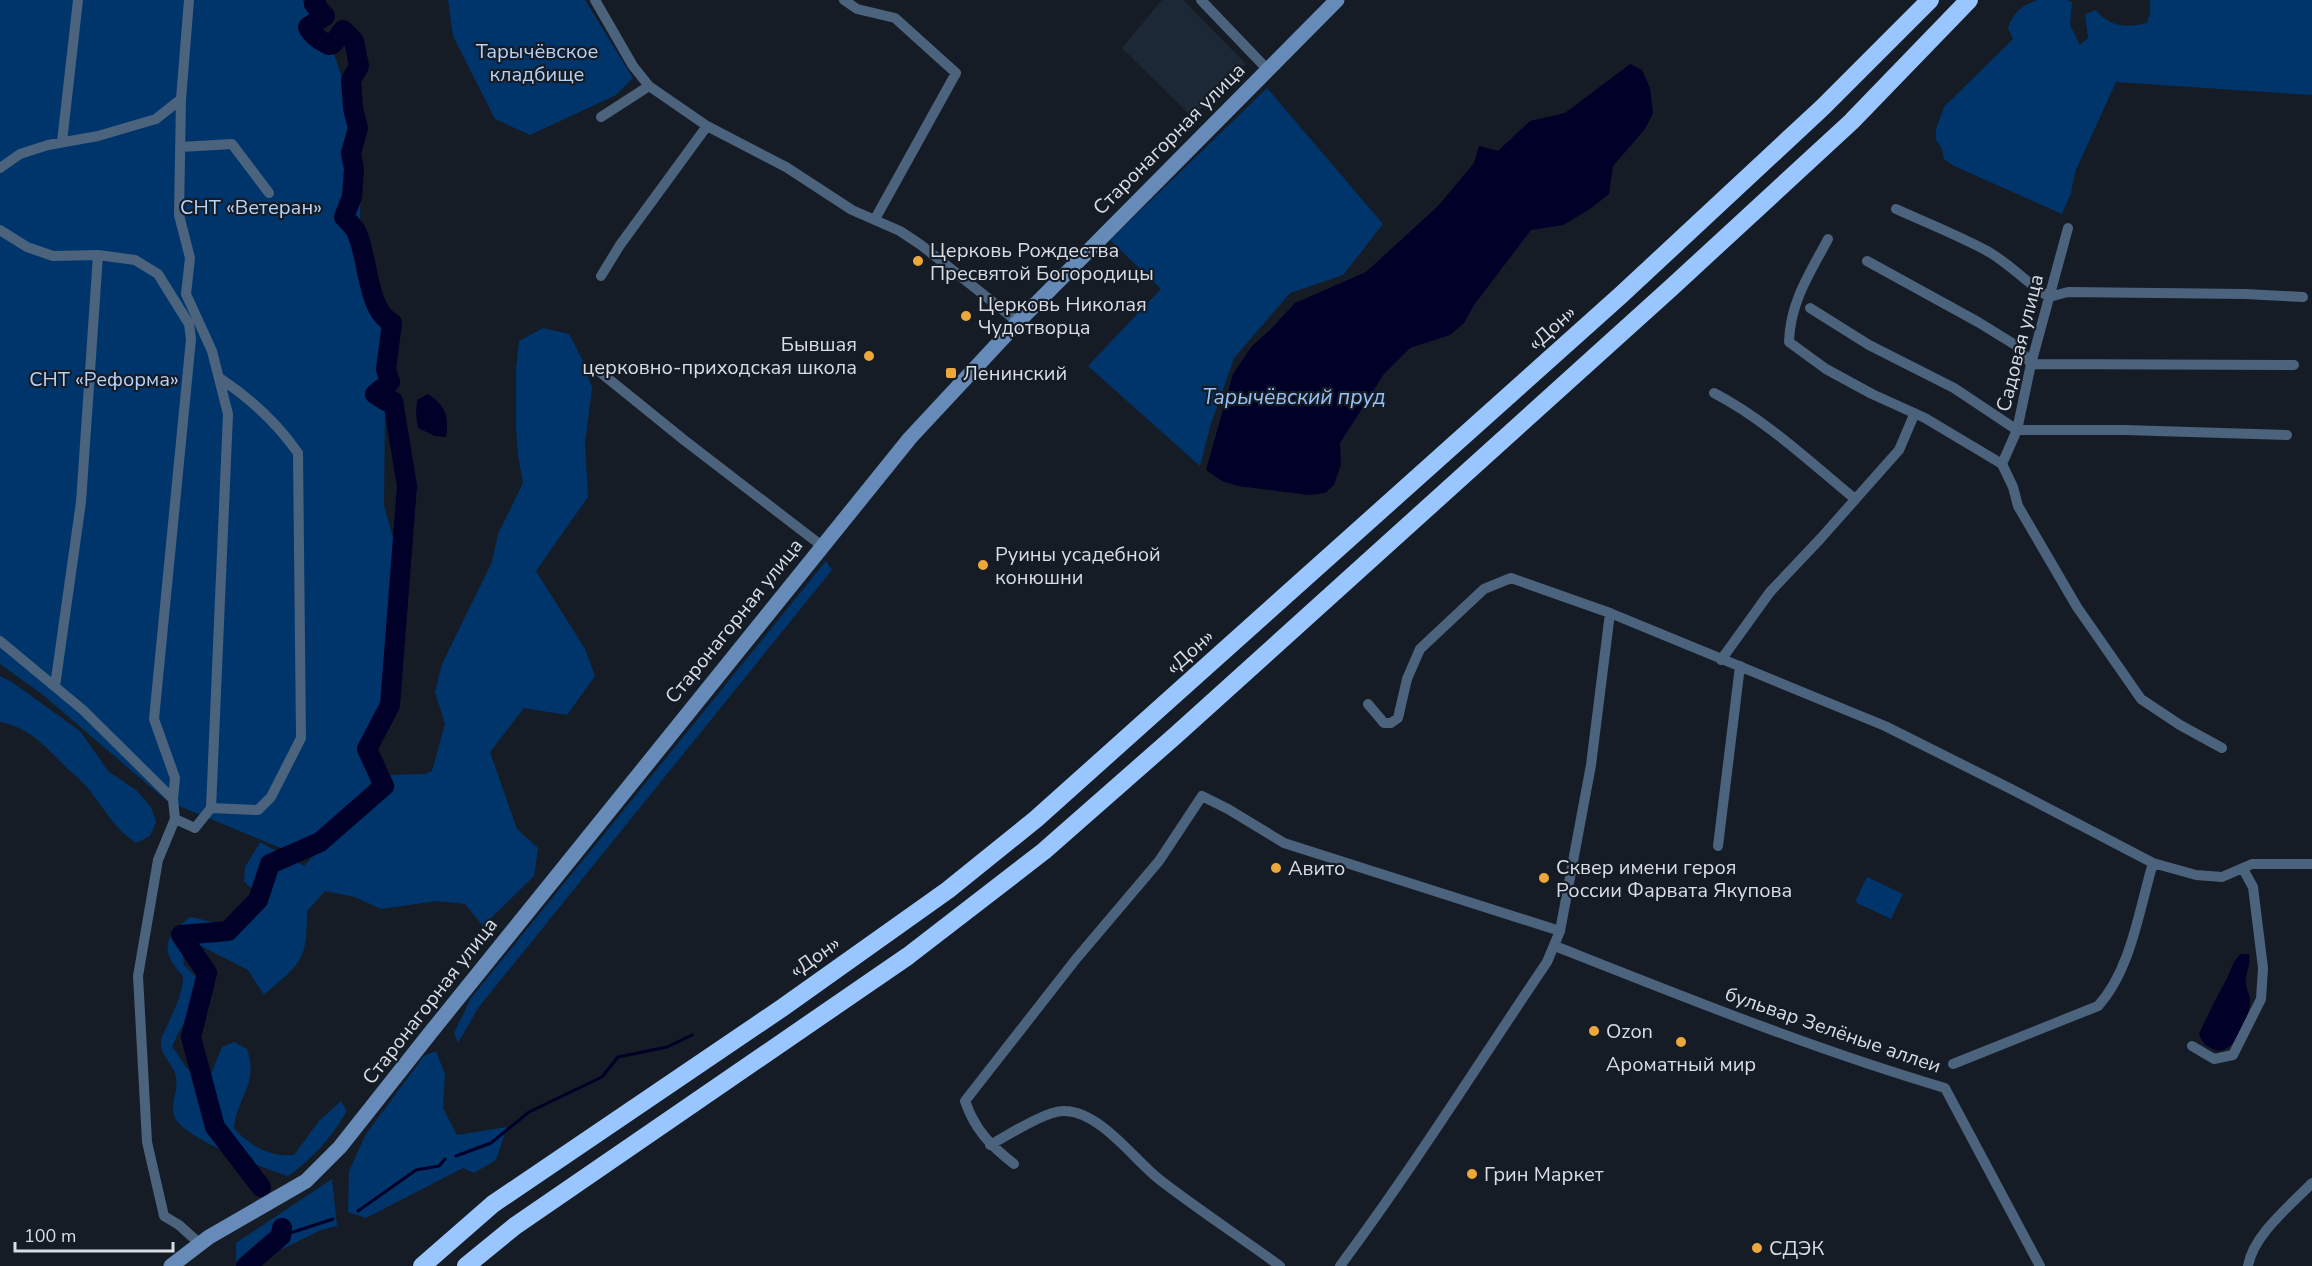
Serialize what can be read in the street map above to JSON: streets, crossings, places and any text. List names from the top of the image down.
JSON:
{
  "streets": {
    "highway": ["«Дон»"],
    "main road": ["Старонагорная улица"],
    "street": ["Садовая улица", "бульвар Зелёные аллеи"]
  },
  "water": ["Тарычёвский пруд"],
  "parks": ["Тарычёвское кладбище", "СНТ «Ветеран»", "СНТ «Реформа»"],
  "places": {
    "other": [
      "Церковь Рождества Пресвятой Богородицы",
      "Церковь Николая Чудотворца",
      "Бывшая церковно-приходская школа",
      "Руины усадебной конюшни",
      "Авито",
      "Сквер имени героя России Фарвата Якупова",
      "Ozon",
      "Ароматный мир",
      "Грин Маркет",
      "СДЭК"
    ],
    "transit": ["Ленинский"]
  },
  "scale_bar": "100 m"
}
